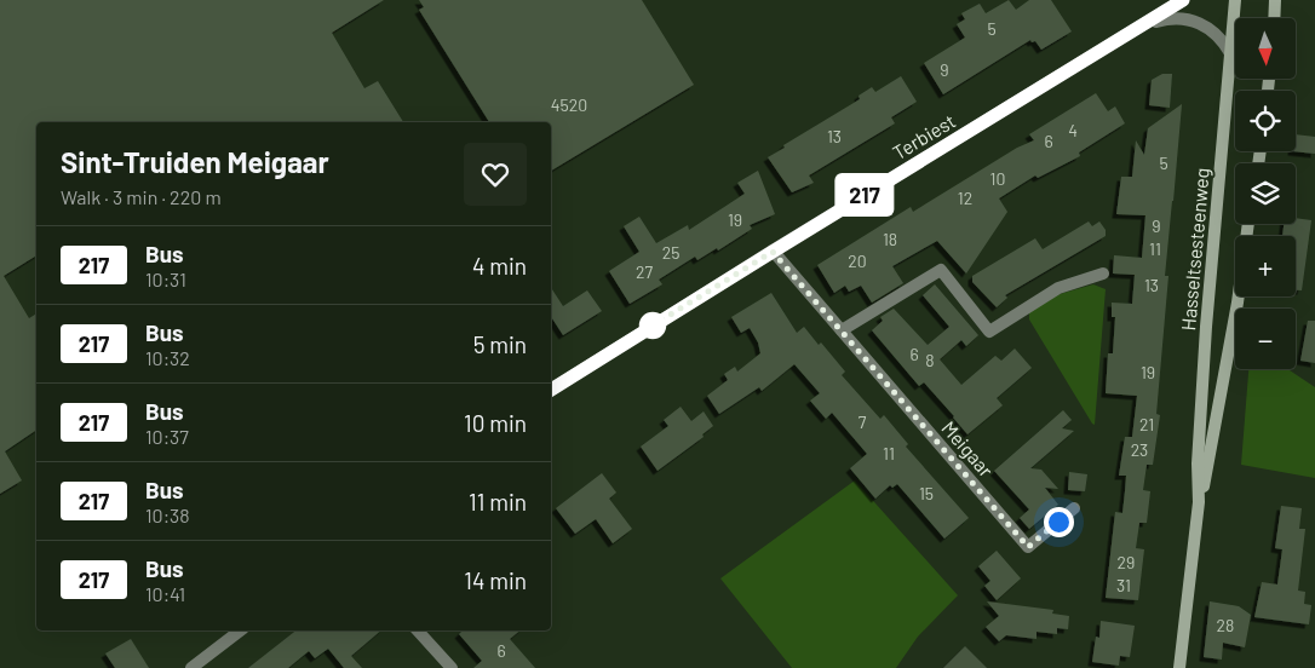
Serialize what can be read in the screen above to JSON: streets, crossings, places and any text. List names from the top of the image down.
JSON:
{
  "streets": {
    "main road": ["Hasseltsesteenweg"],
    "street": ["Terbiest", "Meigaar"]
  },
  "crossings": [
    ["Terbiest", "Hasseltsesteenweg"],
    ["Terbiest", "Meigaar"]
  ],
  "lines": ["bus line 217"],
  "house_numbers": [
    "5",
    "9",
    "4520",
    "4",
    "13",
    "6",
    "5",
    "10",
    "12",
    "19",
    "9",
    "18",
    "11",
    "25",
    "20",
    "27",
    "13",
    "6",
    "8",
    "19",
    "7",
    "21",
    "23",
    "11",
    "15",
    "29",
    "31",
    "28",
    "6"
  ],
  "north": "bottom",
  "page": {
    "on_map": "217",
    "map_buttons": ["+", "−"],
    "heading": ["Sint-Truiden Meigaar", "Walk · 3 min · 220 m"],
    "list": [
      {
        "mark": "217",
        "name": "Bus",
        "note": "10:31",
        "value": "4 min"
      },
      {
        "mark": "217",
        "name": "Bus",
        "note": "10:32",
        "value": "5 min"
      },
      {
        "mark": "217",
        "name": "Bus",
        "note": "10:37",
        "value": "10 min"
      },
      {
        "mark": "217",
        "name": "Bus",
        "note": "10:38",
        "value": "11 min"
      },
      {
        "mark": "217",
        "name": "Bus",
        "note": "10:41",
        "value": "14 min"
      }
    ]
  }
}
